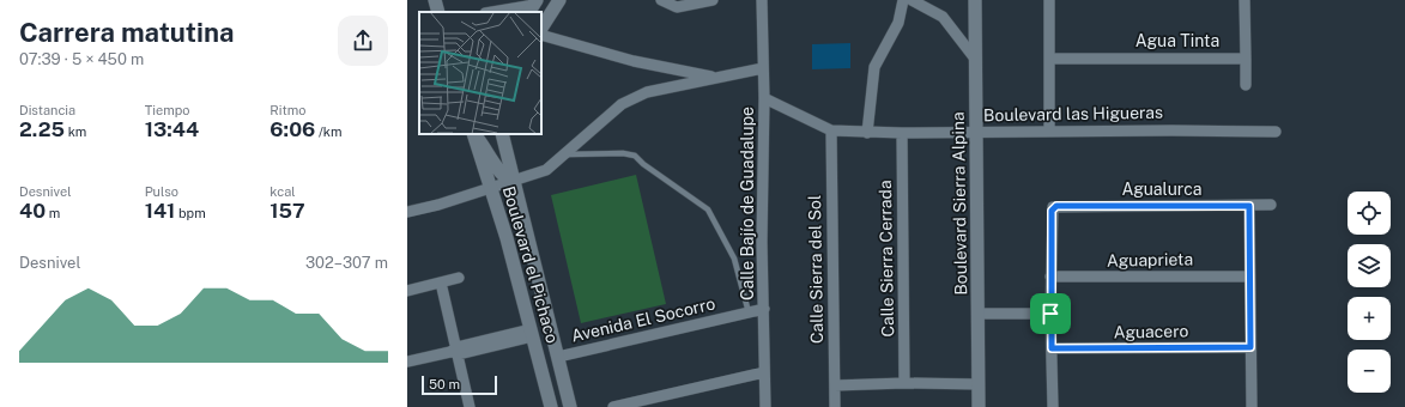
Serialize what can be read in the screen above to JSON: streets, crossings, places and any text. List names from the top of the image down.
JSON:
{
  "streets": {
    "street": [
      "Agua Tinta",
      "Boulevard las Higueras",
      "Agualurca",
      "Calle Bajío de Guadalupe",
      "Boulevard Sierra Alpina",
      "Calle Sierra Cerrada",
      "Aguaprieta",
      "Boulevard el Pichaco",
      "Calle Sierra del Sol",
      "Avenida El Socorro",
      "Aguacero"
    ]
  },
  "crossings": [
    ["Boulevard las Higueras", "Calle Bajío de Guadalupe"],
    ["Boulevard las Higueras", "Boulevard Sierra Alpina"],
    ["Boulevard las Higueras", "Calle Sierra Cerrada"],
    ["Boulevard las Higueras", "Calle Sierra del Sol"],
    ["Agualurca", "Aguaprieta"],
    ["Calle Bajío de Guadalupe", "Avenida El Socorro"],
    ["Boulevard el Pichaco", "Avenida El Socorro"]
  ],
  "scale_bar": "50 m",
  "page": {
    "heading": ["Carrera matutina", "07:39 · 5 × 450 m"],
    "stats": [
      ["Distancia", "2.25 km"],
      ["Tiempo", "13:44"],
      ["Ritmo", "6:06 /km"],
      ["Desnivel", "40 m"],
      ["Pulso", "141 bpm"],
      ["kcal", "157"]
    ],
    "map_buttons": ["+", "−"],
    "chart": ["Desnivel", "302–307 m"],
    "scale": "50 m"
  }
}
